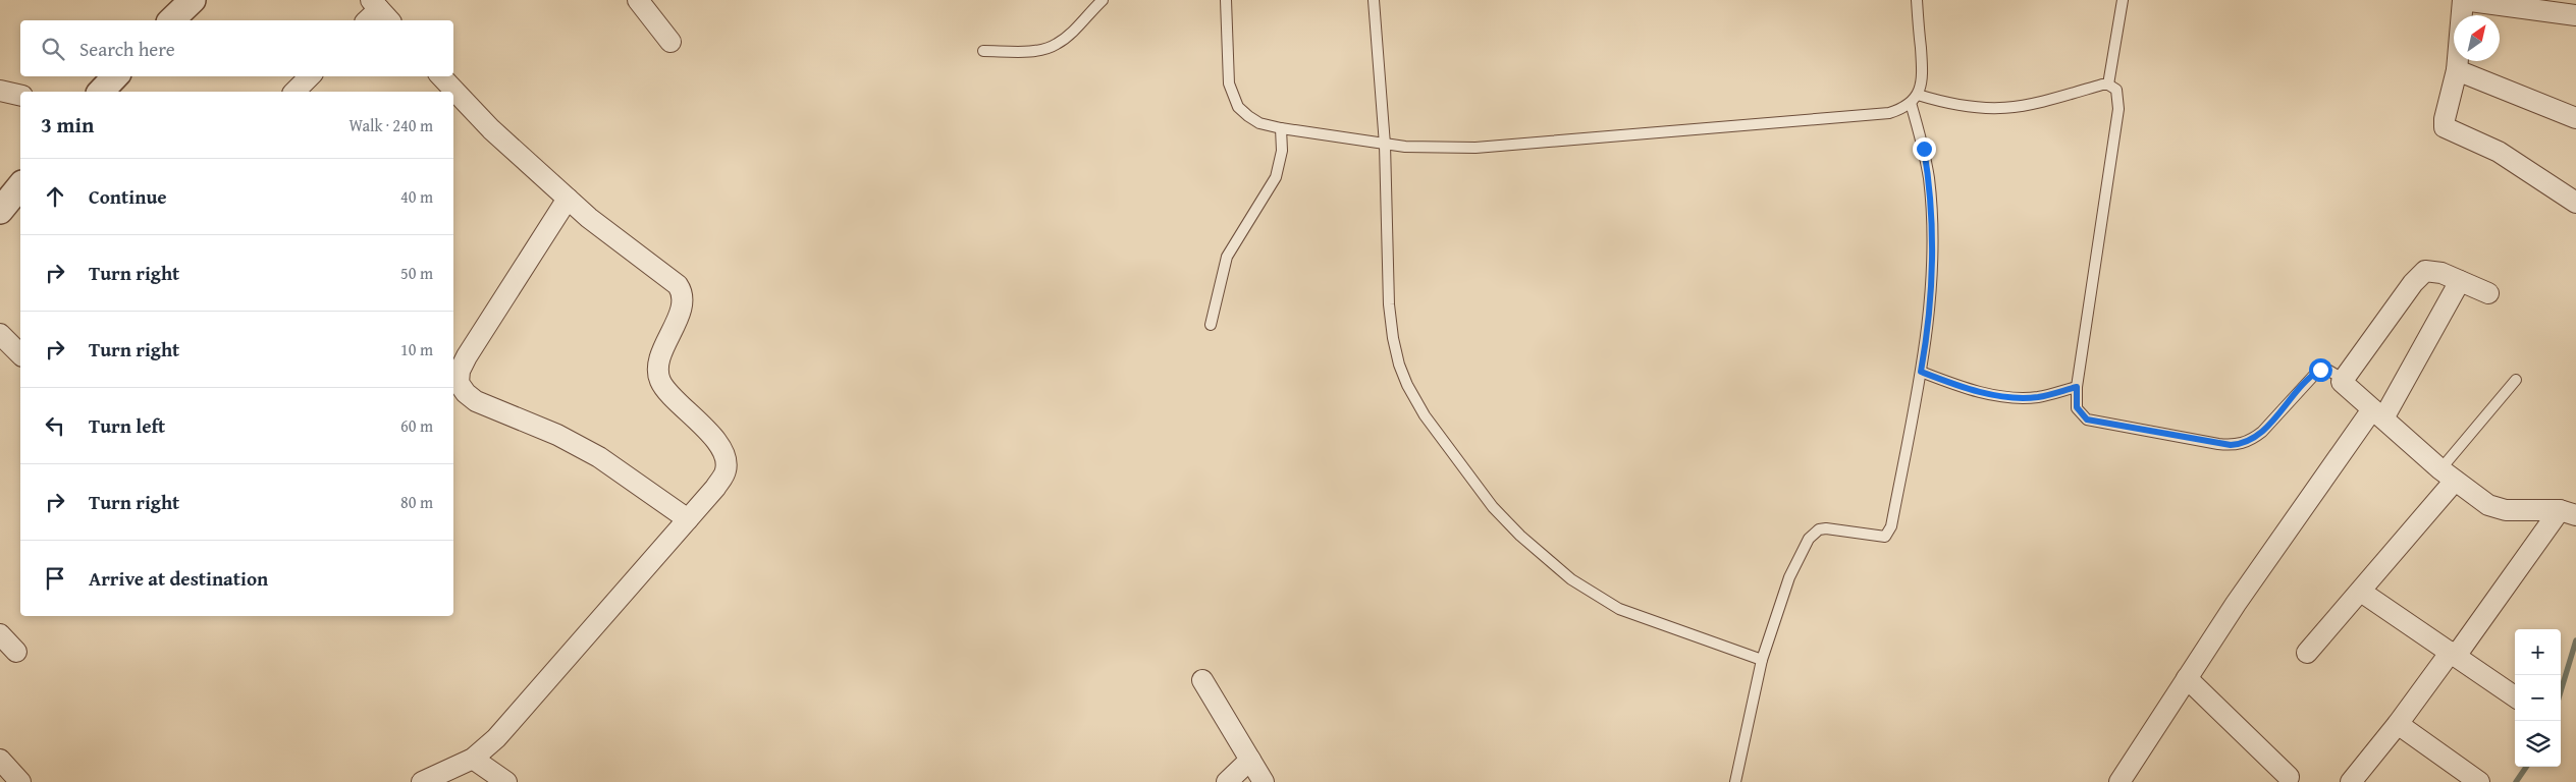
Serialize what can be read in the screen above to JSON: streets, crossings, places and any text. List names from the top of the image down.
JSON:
{
  "north": "top right",
  "page": {
    "search": "Search here",
    "heading": ["3 min", "Walk · 240 m"],
    "list": [
      ["Continue", "40 m"],
      ["Turn right", "50 m"],
      ["Turn right", "10 m"],
      ["Turn left", "60 m"],
      ["Turn right", "80 m"],
      "Arrive at destination"
    ],
    "map_buttons": ["+", "−"]
  }
}
